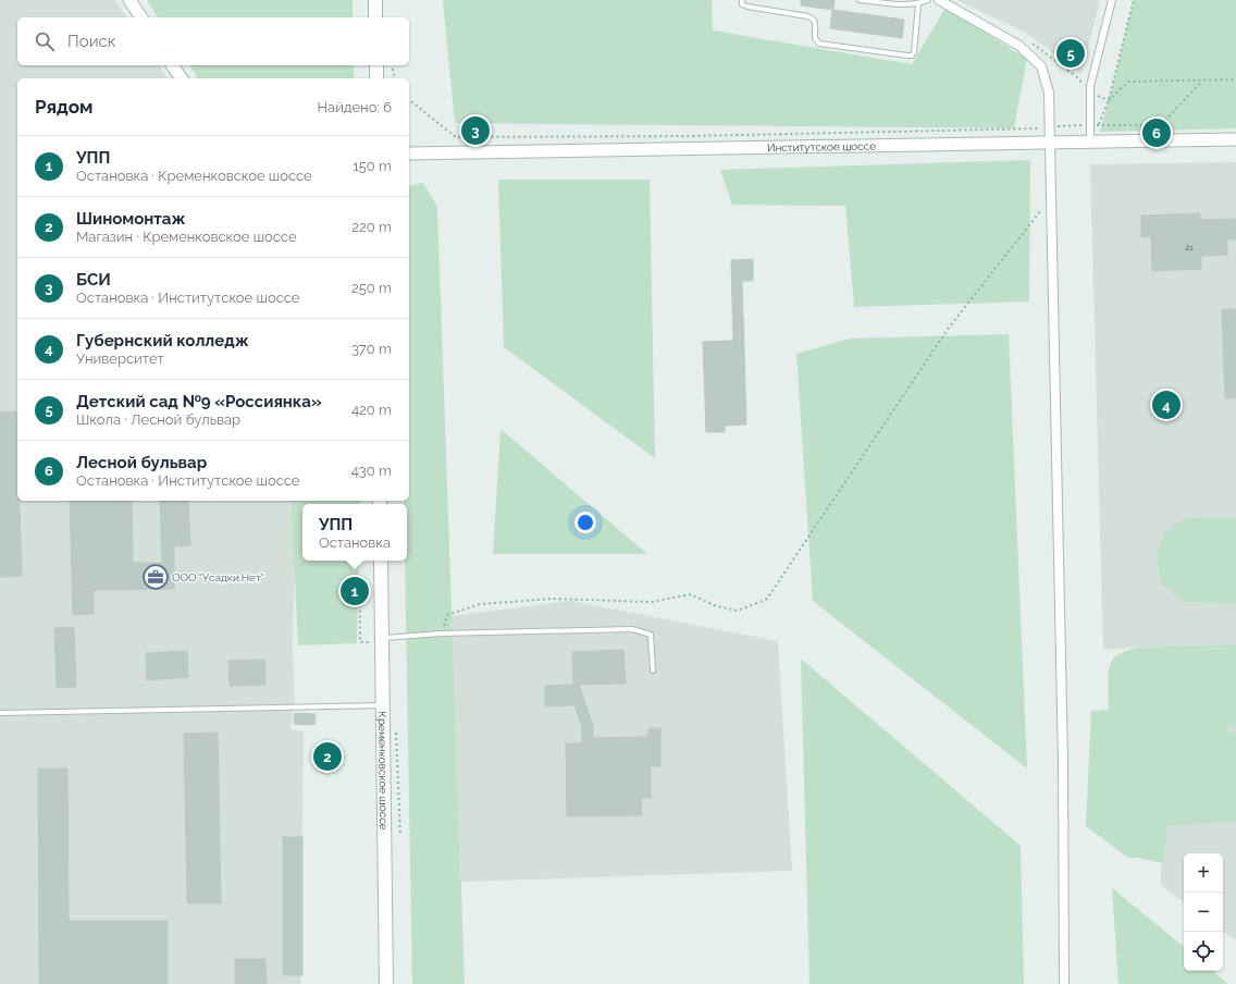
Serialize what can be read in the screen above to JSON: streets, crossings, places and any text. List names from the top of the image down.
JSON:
{
  "streets": {
    "main road": ["Кременковское шоссе"],
    "street": ["Институтское шоссе"]
  },
  "places": {
    "office": ["ООО \"Усадки.Нет\""]
  },
  "house_numbers": ["21"],
  "page": {
    "search": "Поиск",
    "pins": [
      "5",
      "3",
      "6",
      "4",
      "1",
      "2"
    ],
    "heading": ["Рядом", "Найдено: 6"],
    "list": [
      {
        "mark": "1",
        "name": "УПП",
        "note": "Остановка · Кременковское шоссе",
        "value": "150 m"
      },
      {
        "mark": "2",
        "name": "Шиномонтаж",
        "note": "Магазин · Кременковское шоссе",
        "value": "220 m"
      },
      {
        "mark": "3",
        "name": "БСИ",
        "note": "Остановка · Институтское шоссе",
        "value": "250 m"
      },
      {
        "mark": "4",
        "name": "Губернский колледж",
        "note": "Университет",
        "value": "370 m"
      },
      {
        "mark": "5",
        "name": "Детcкий сад №9 «Россиянка»",
        "note": "Школа · Лесной бульвар",
        "value": "420 m"
      },
      {
        "mark": "6",
        "name": "Лесной бульвар",
        "note": "Остановка · Институтское шоссе",
        "value": "430 m"
      }
    ],
    "popup": ["УПП", "Остановка"],
    "map_buttons": ["+", "−"]
  }
}
